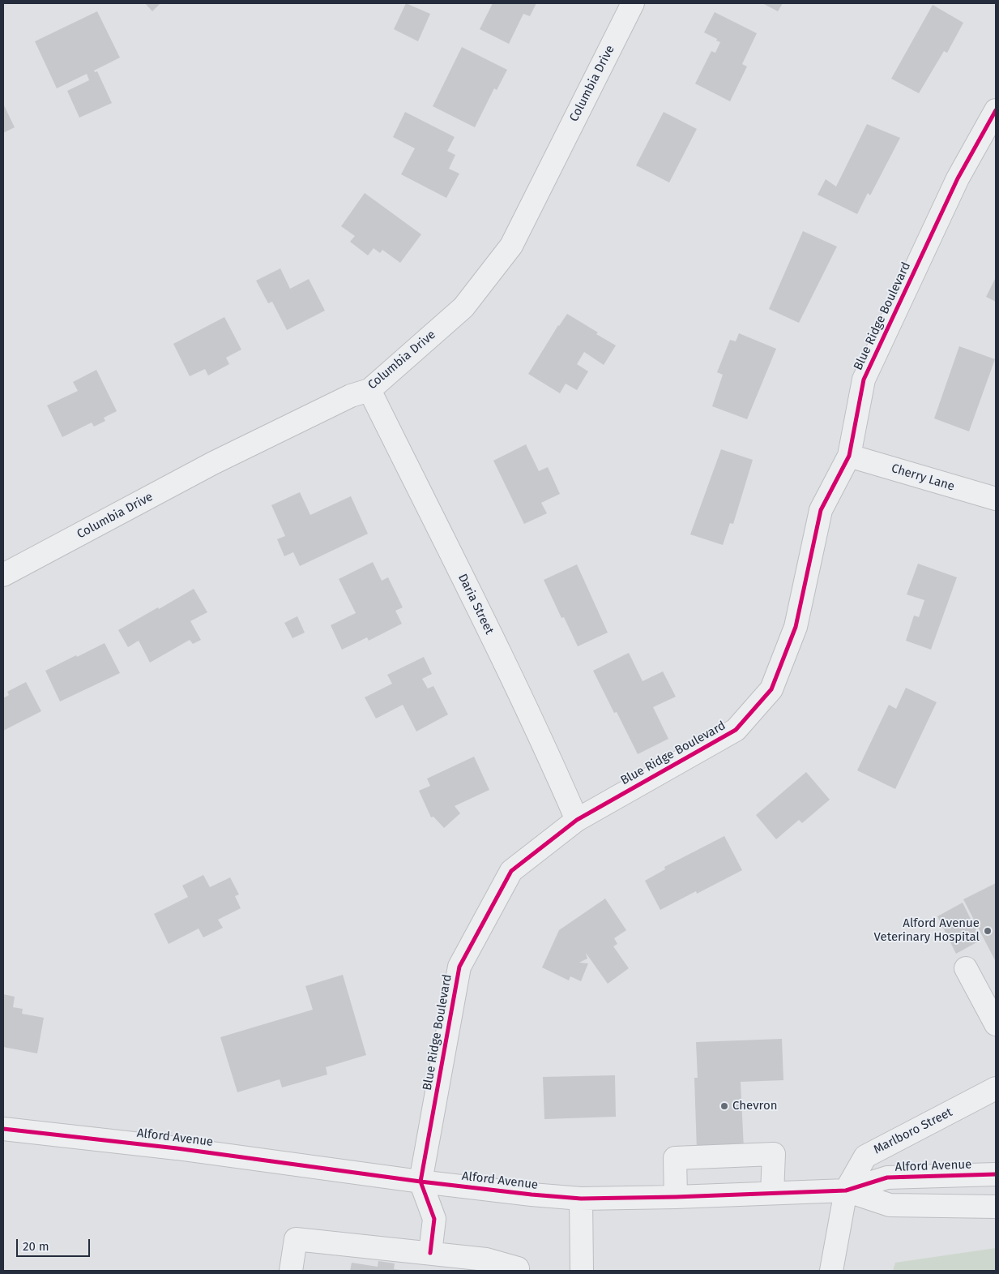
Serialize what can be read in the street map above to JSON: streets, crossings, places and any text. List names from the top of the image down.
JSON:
{
  "streets": {
    "street": [
      "Columbia Drive",
      "Blue Ridge Boulevard",
      "Cherry Lane",
      "Daria Street",
      "Marlboro Street",
      "Alford Avenue"
    ]
  },
  "crossings": [
    ["Columbia Drive", "Daria Street"],
    ["Blue Ridge Boulevard", "Cherry Lane"],
    ["Blue Ridge Boulevard", "Daria Street"],
    ["Blue Ridge Boulevard", "Alford Avenue"],
    ["Marlboro Street", "Alford Avenue"]
  ],
  "places": ["Alford Avenue Veterinary Hospital", "Chevron"],
  "scale_bar": "20 m"
}
